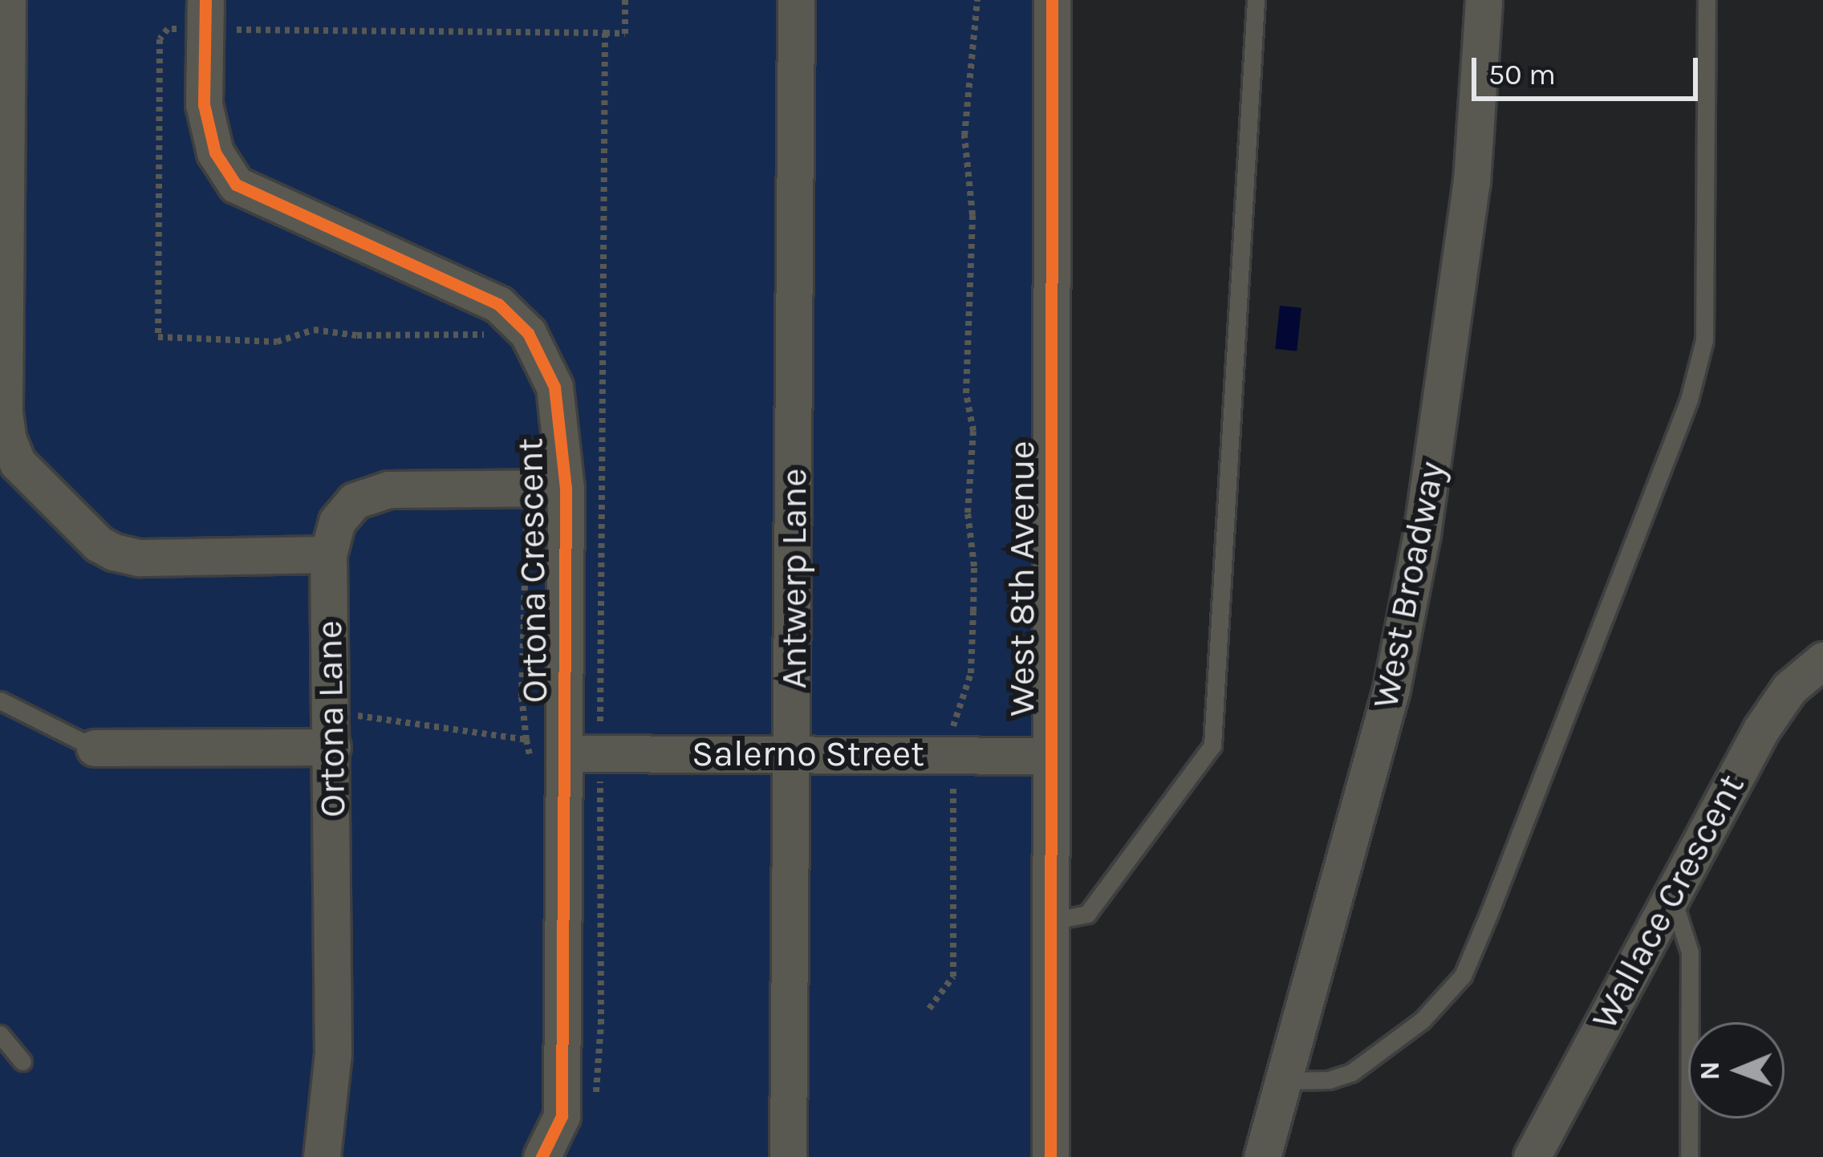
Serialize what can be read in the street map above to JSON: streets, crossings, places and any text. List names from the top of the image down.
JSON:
{
  "streets": {
    "street": [
      "Ortona Crescent",
      "Antwerp Lane",
      "West 8th Avenue",
      "West Broadway",
      "Ortona Lane",
      "Salerno Street",
      "Wallace Crescent"
    ]
  },
  "crossings": [
    ["Ortona Crescent", "Ortona Lane"],
    ["Ortona Crescent", "Salerno Street"],
    ["Antwerp Lane", "Salerno Street"],
    ["West 8th Avenue", "Salerno Street"]
  ],
  "scale_bar": "50 m",
  "north": "left"
}
